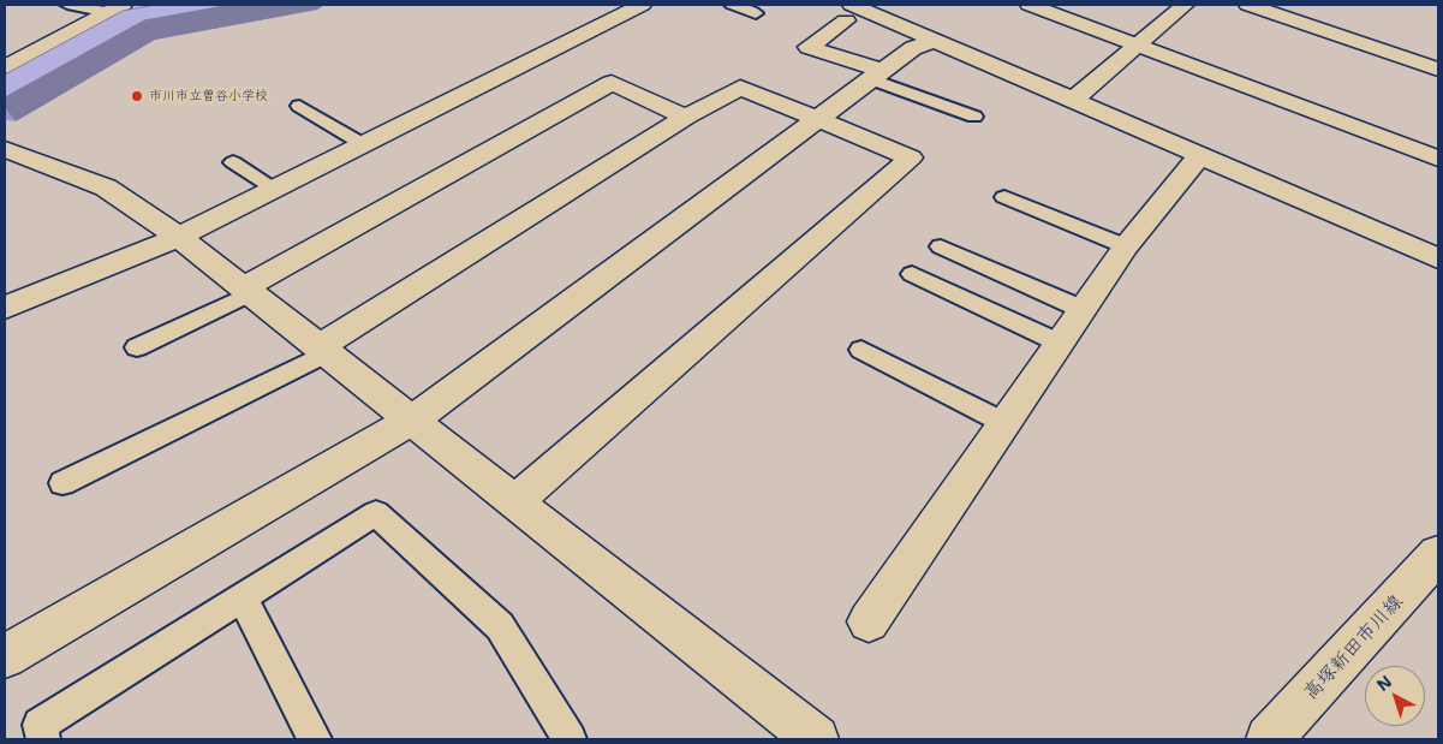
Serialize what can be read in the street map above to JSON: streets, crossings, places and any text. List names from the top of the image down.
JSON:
{
  "streets": {
    "street": ["高塚新田市川線"]
  },
  "places": ["市川市立曽谷小学校"],
  "north": "top left"
}
